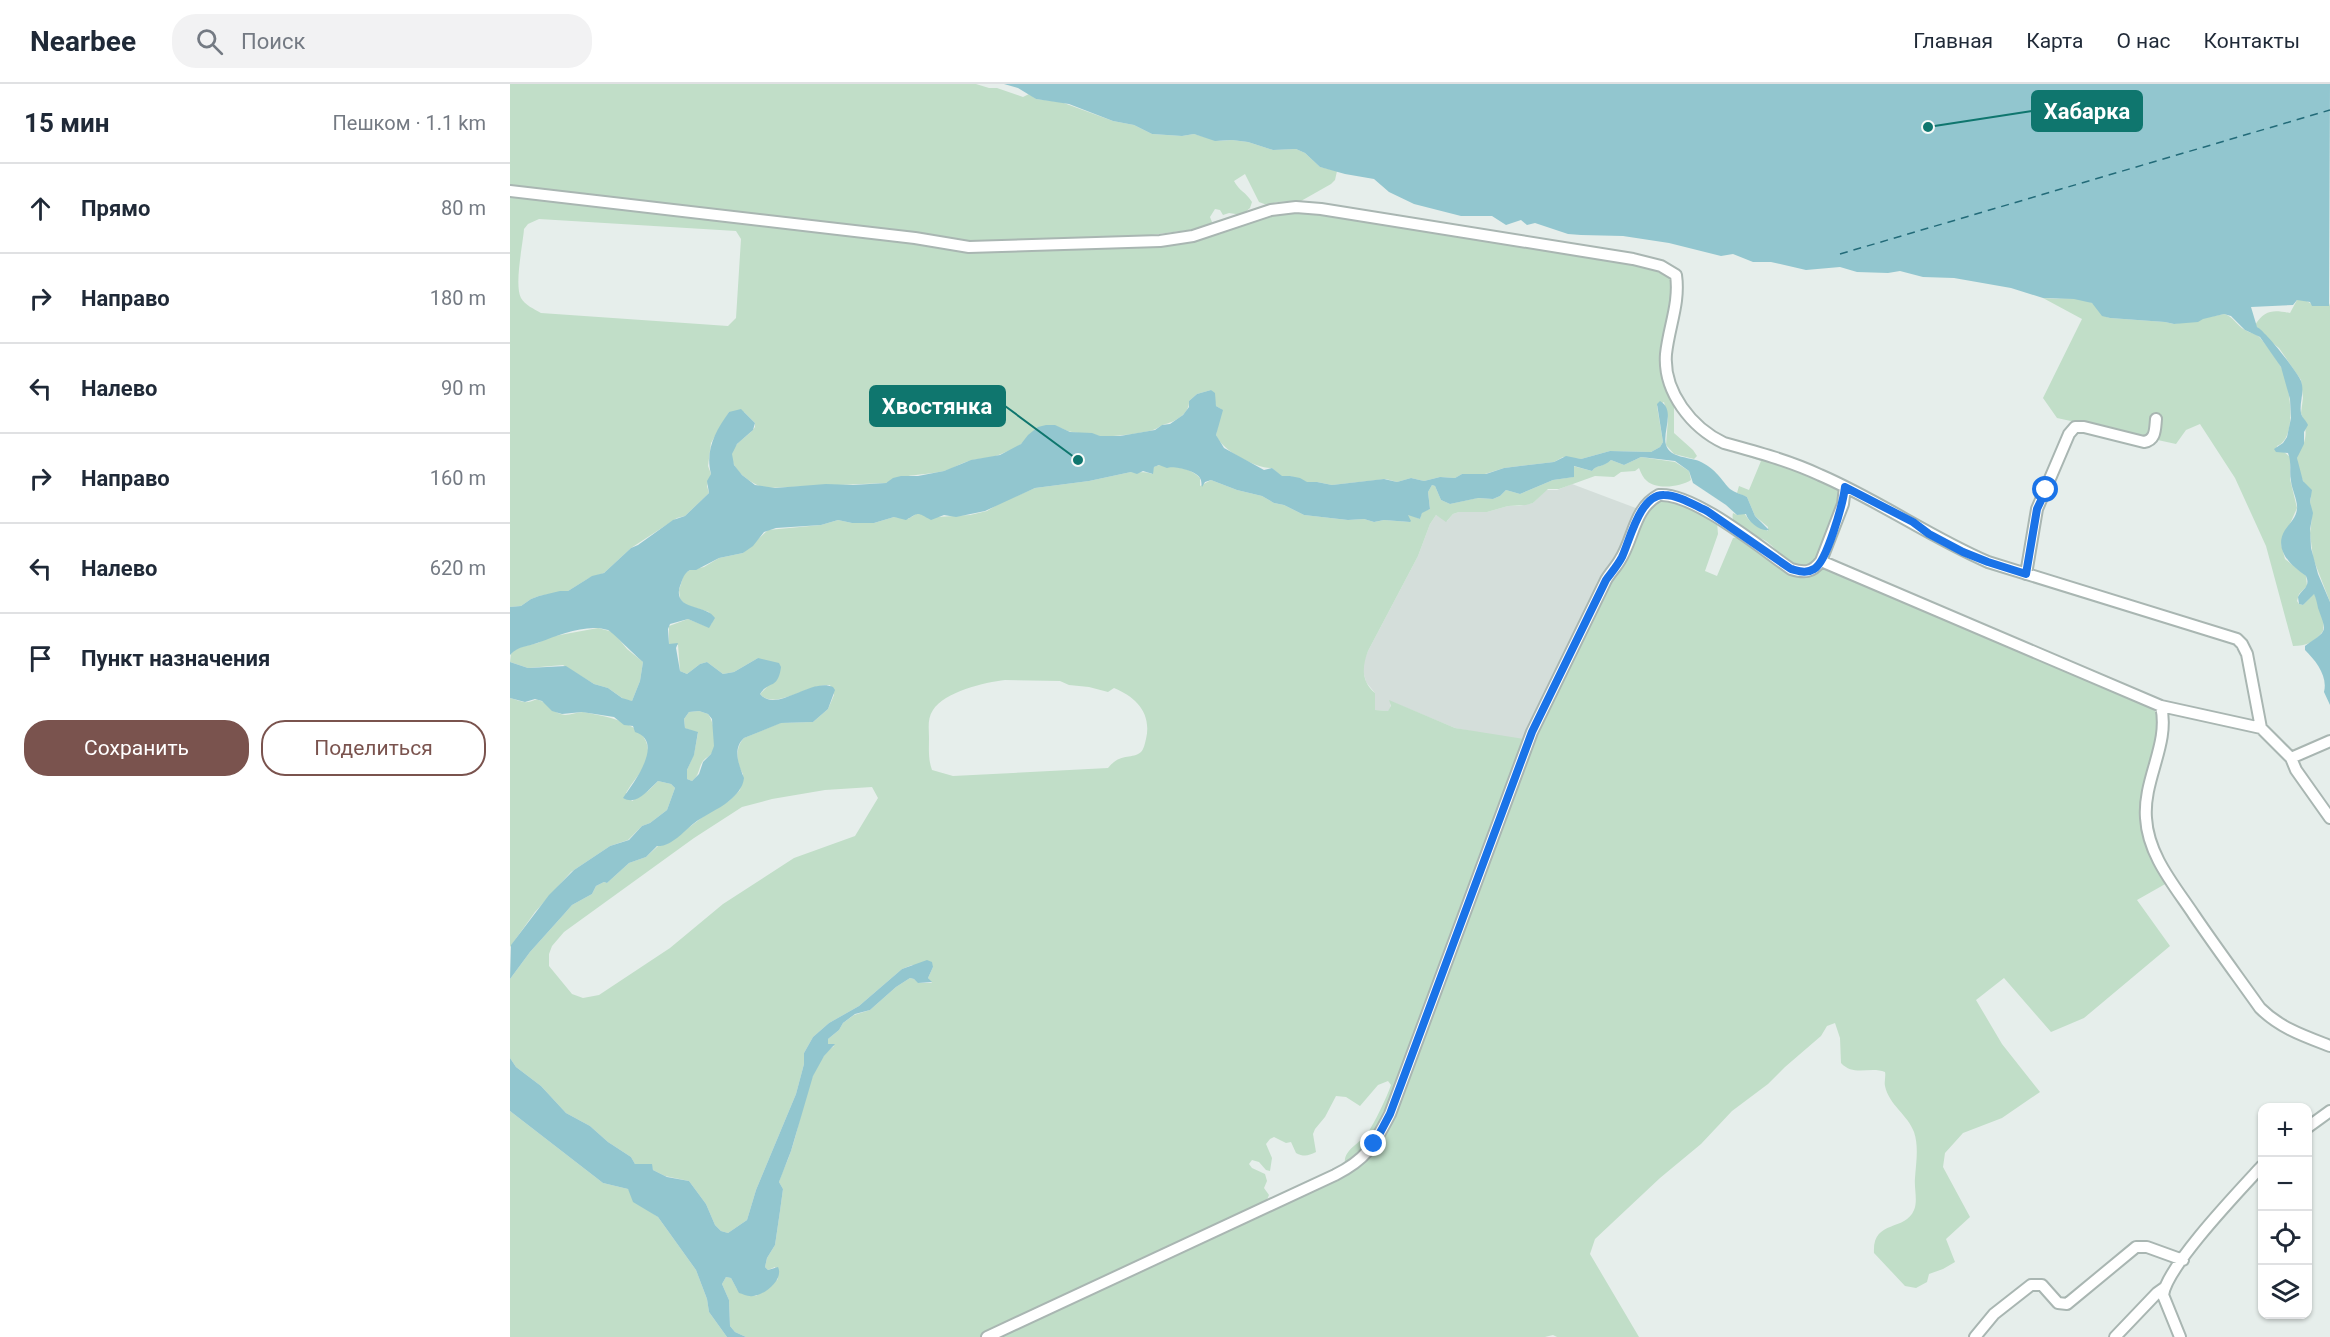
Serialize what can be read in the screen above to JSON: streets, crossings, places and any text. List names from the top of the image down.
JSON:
{
  "places": ["Хабарка", "Хвостянка"],
  "page": {
    "header": "Nearbee",
    "search": "Поиск",
    "nav": [
      "Главная",
      "Карта",
      "О нас",
      "Контакты"
    ],
    "heading": ["15 мин", "Пешком · 1.1 km"],
    "list": [
      ["Прямо", "80 m"],
      ["Направо", "180 m"],
      ["Налево", "90 m"],
      ["Направо", "160 m"],
      ["Налево", "620 m"],
      "Пункт назначения"
    ],
    "buttons": ["Сохранить", "Поделиться"],
    "map_buttons": ["+", "−"]
  }
}
